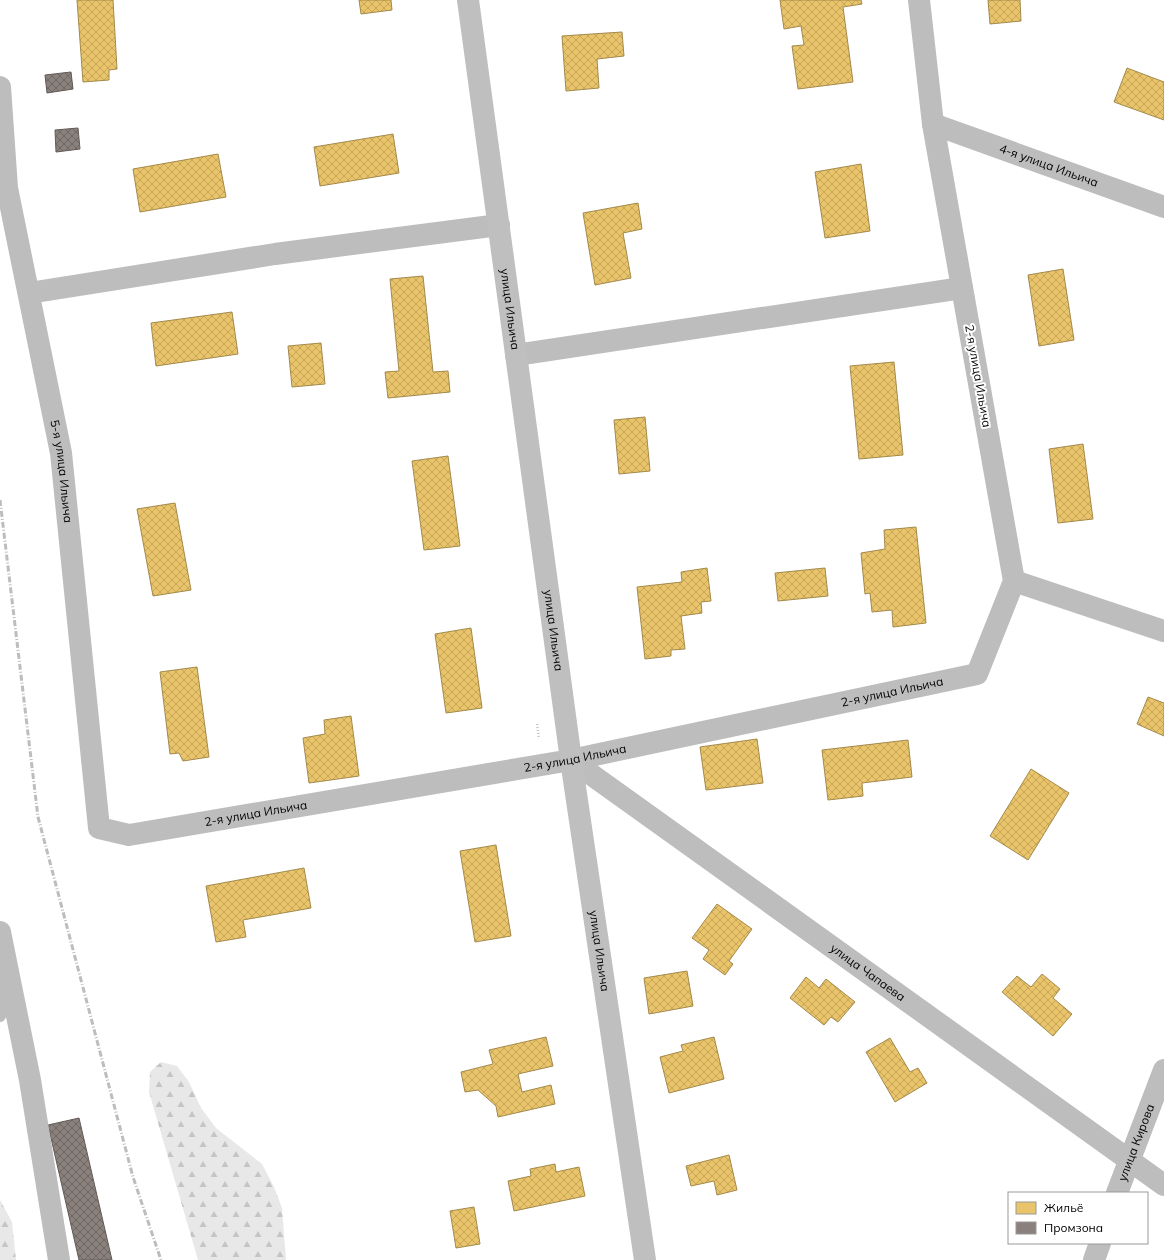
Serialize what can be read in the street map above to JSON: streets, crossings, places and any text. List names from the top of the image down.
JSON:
{
  "streets": {
    "main road": ["улица Ильича"],
    "street": [
      "4-я улица Ильича",
      "2-я улица Ильича",
      "5-я улица Ильича",
      "улица Чапаева",
      "улица Кирова"
    ]
  },
  "crossings": [
    ["4-я улица Ильича", "2-я улица Ильича"],
    ["улица Ильича", "2-я улица Ильича"],
    ["улица Ильича", "улица Чапаева"],
    ["2-я улица Ильича", "5-я улица Ильича"],
    ["2-я улица Ильича", "улица Чапаева"],
    ["улица Чапаева", "улица Кирова"]
  ],
  "legend": ["Жильё", "Промзона"]
}
